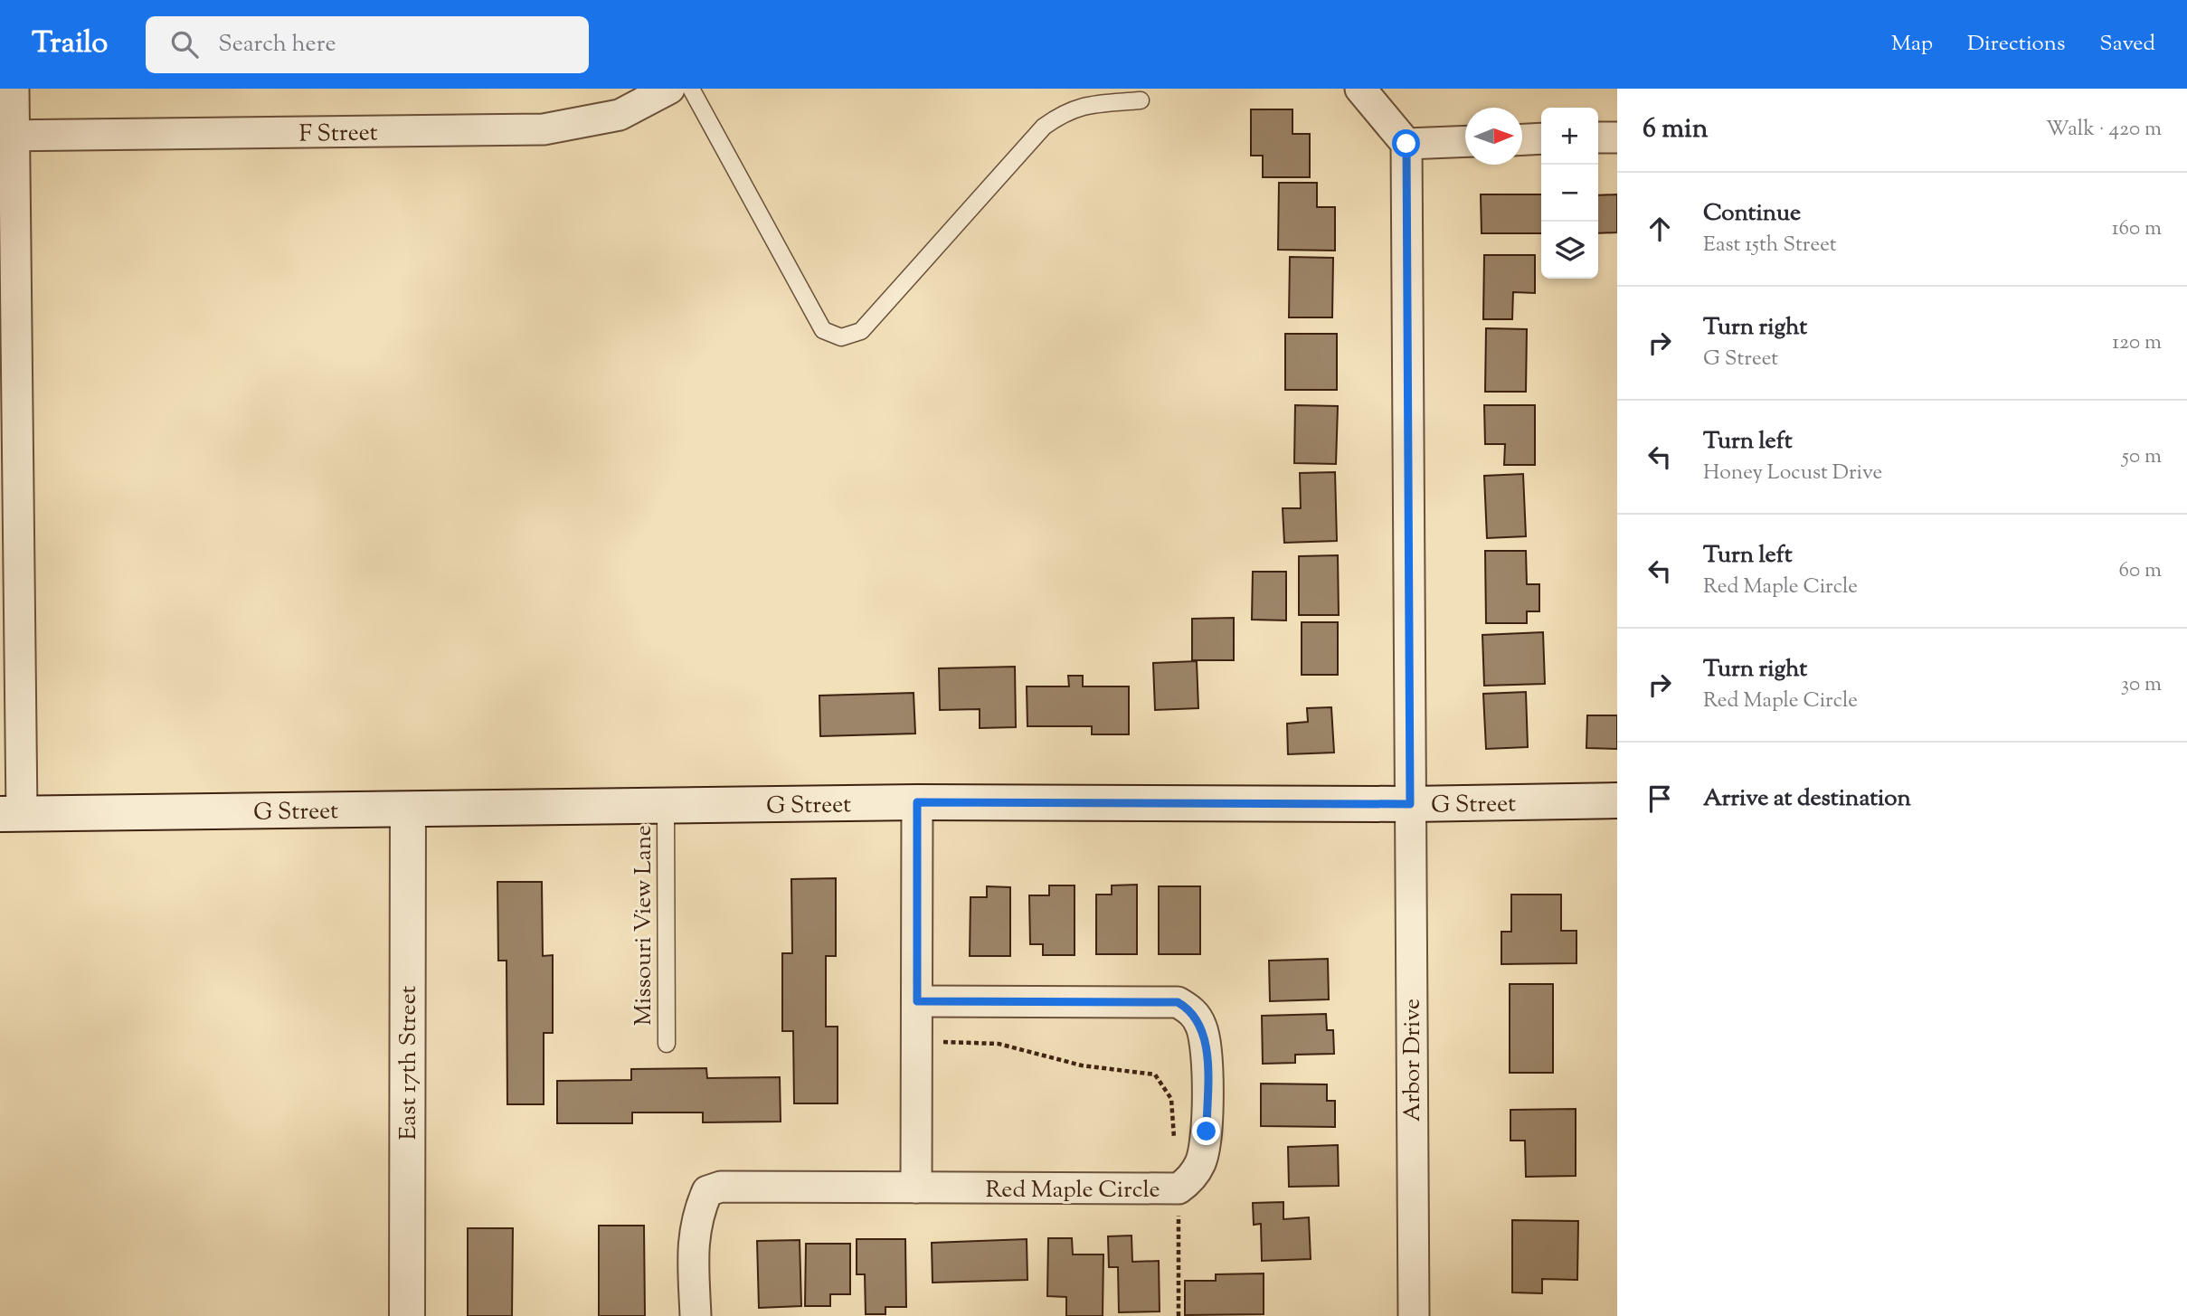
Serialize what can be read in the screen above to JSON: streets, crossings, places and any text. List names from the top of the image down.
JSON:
{
  "streets": {
    "main road": ["G Street", "East 17th Street"],
    "street": ["F Street", "Arbor Drive", "Red Maple Circle"],
    "lane": ["Missouri View Lane"]
  },
  "crossings": [
    ["G Street", "Missouri View Lane"],
    ["G Street", "Arbor Drive"],
    ["G Street", "East 17th Street"]
  ],
  "north": "right",
  "page": {
    "header": "Trailo",
    "search": "Search here",
    "nav": ["Map", "Directions", "Saved"],
    "heading": ["6 min", "Walk · 420 m"],
    "map_buttons": ["+", "−"],
    "list": [
      ["Continue", "East 15th Street", "160 m"],
      ["Turn right", "G Street", "120 m"],
      ["Turn left", "Honey Locust Drive", "50 m"],
      ["Turn left", "Red Maple Circle", "60 m"],
      ["Turn right", "Red Maple Circle", "30 m"],
      "Arrive at destination"
    ]
  }
}
